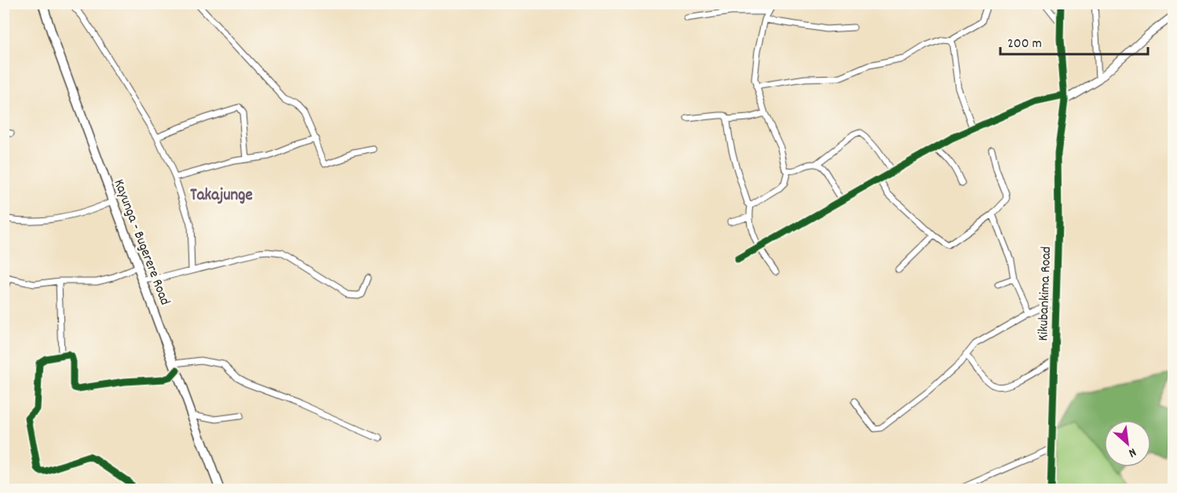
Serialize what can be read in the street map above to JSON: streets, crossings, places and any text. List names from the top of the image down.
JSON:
{
  "streets": {
    "main road": ["Kayunga - Bugerere Road"],
    "street": ["Kikubankima Road"]
  },
  "districts": ["Takajunge"],
  "scale_bar": "200 m",
  "north": "bottom right"
}
